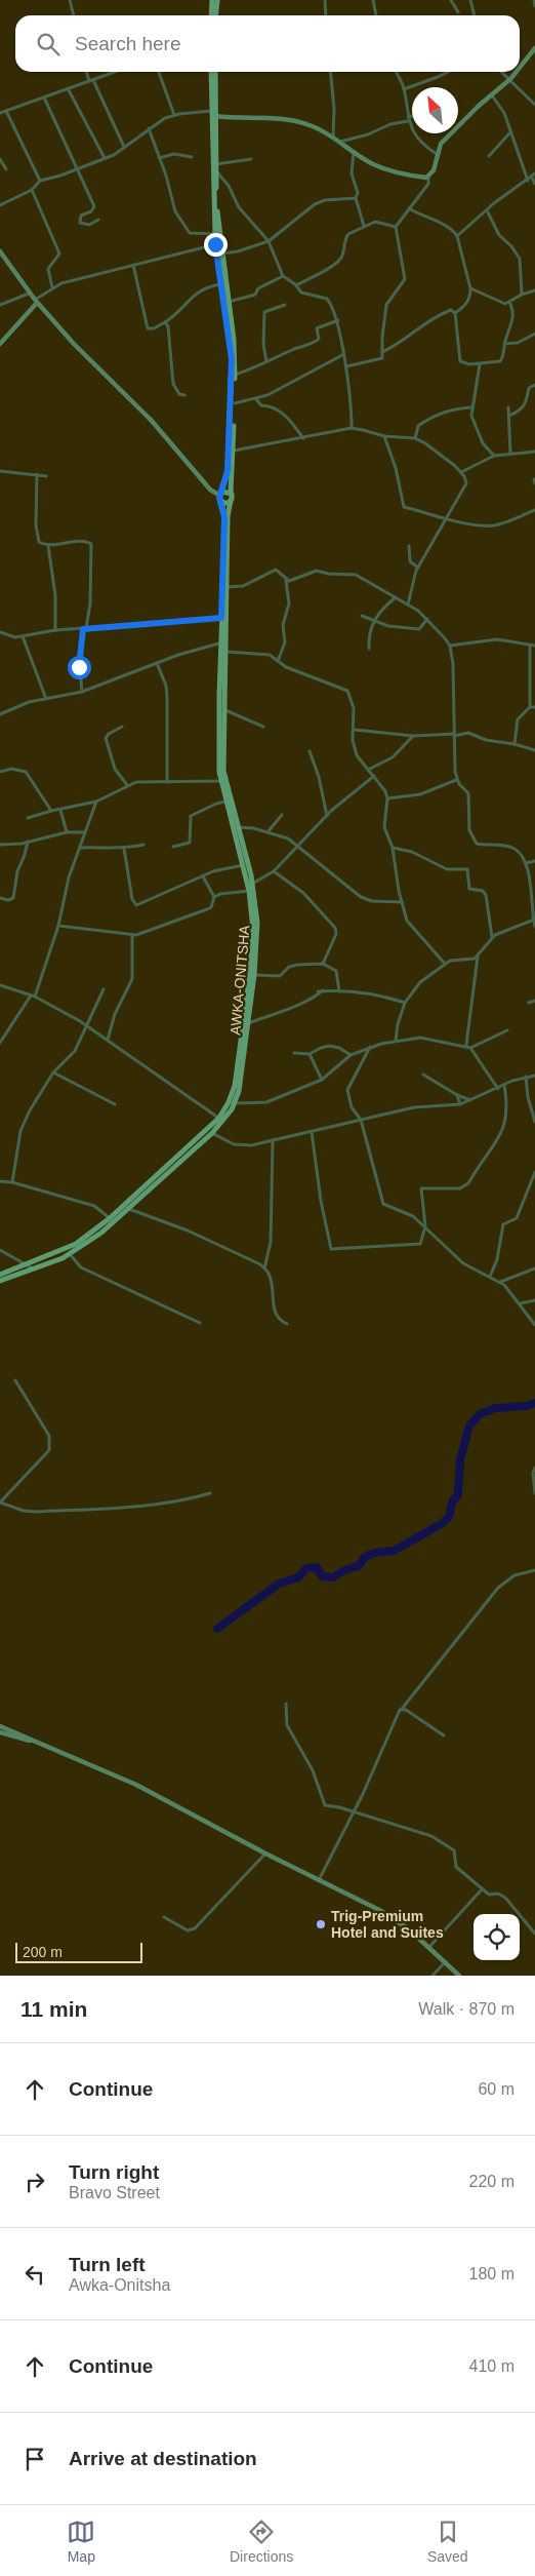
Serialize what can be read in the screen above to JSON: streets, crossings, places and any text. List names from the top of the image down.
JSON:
{
  "streets": {
    "main road": ["AWKA-ONITSHA"]
  },
  "places": ["Trig-Premium Hotel and Suites"],
  "scale_bar": "200 m",
  "north": "top left",
  "page": {
    "search": "Search here",
    "scale": "200 m",
    "heading": ["11 min", "Walk · 870 m"],
    "list": [
      ["Continue", "60 m"],
      ["Turn right", "Bravo Street", "220 m"],
      ["Turn left", "Awka-Onitsha", "180 m"],
      ["Continue", "410 m"],
      "Arrive at destination"
    ],
    "nav": ["Map", "Directions", "Saved"]
  }
}
